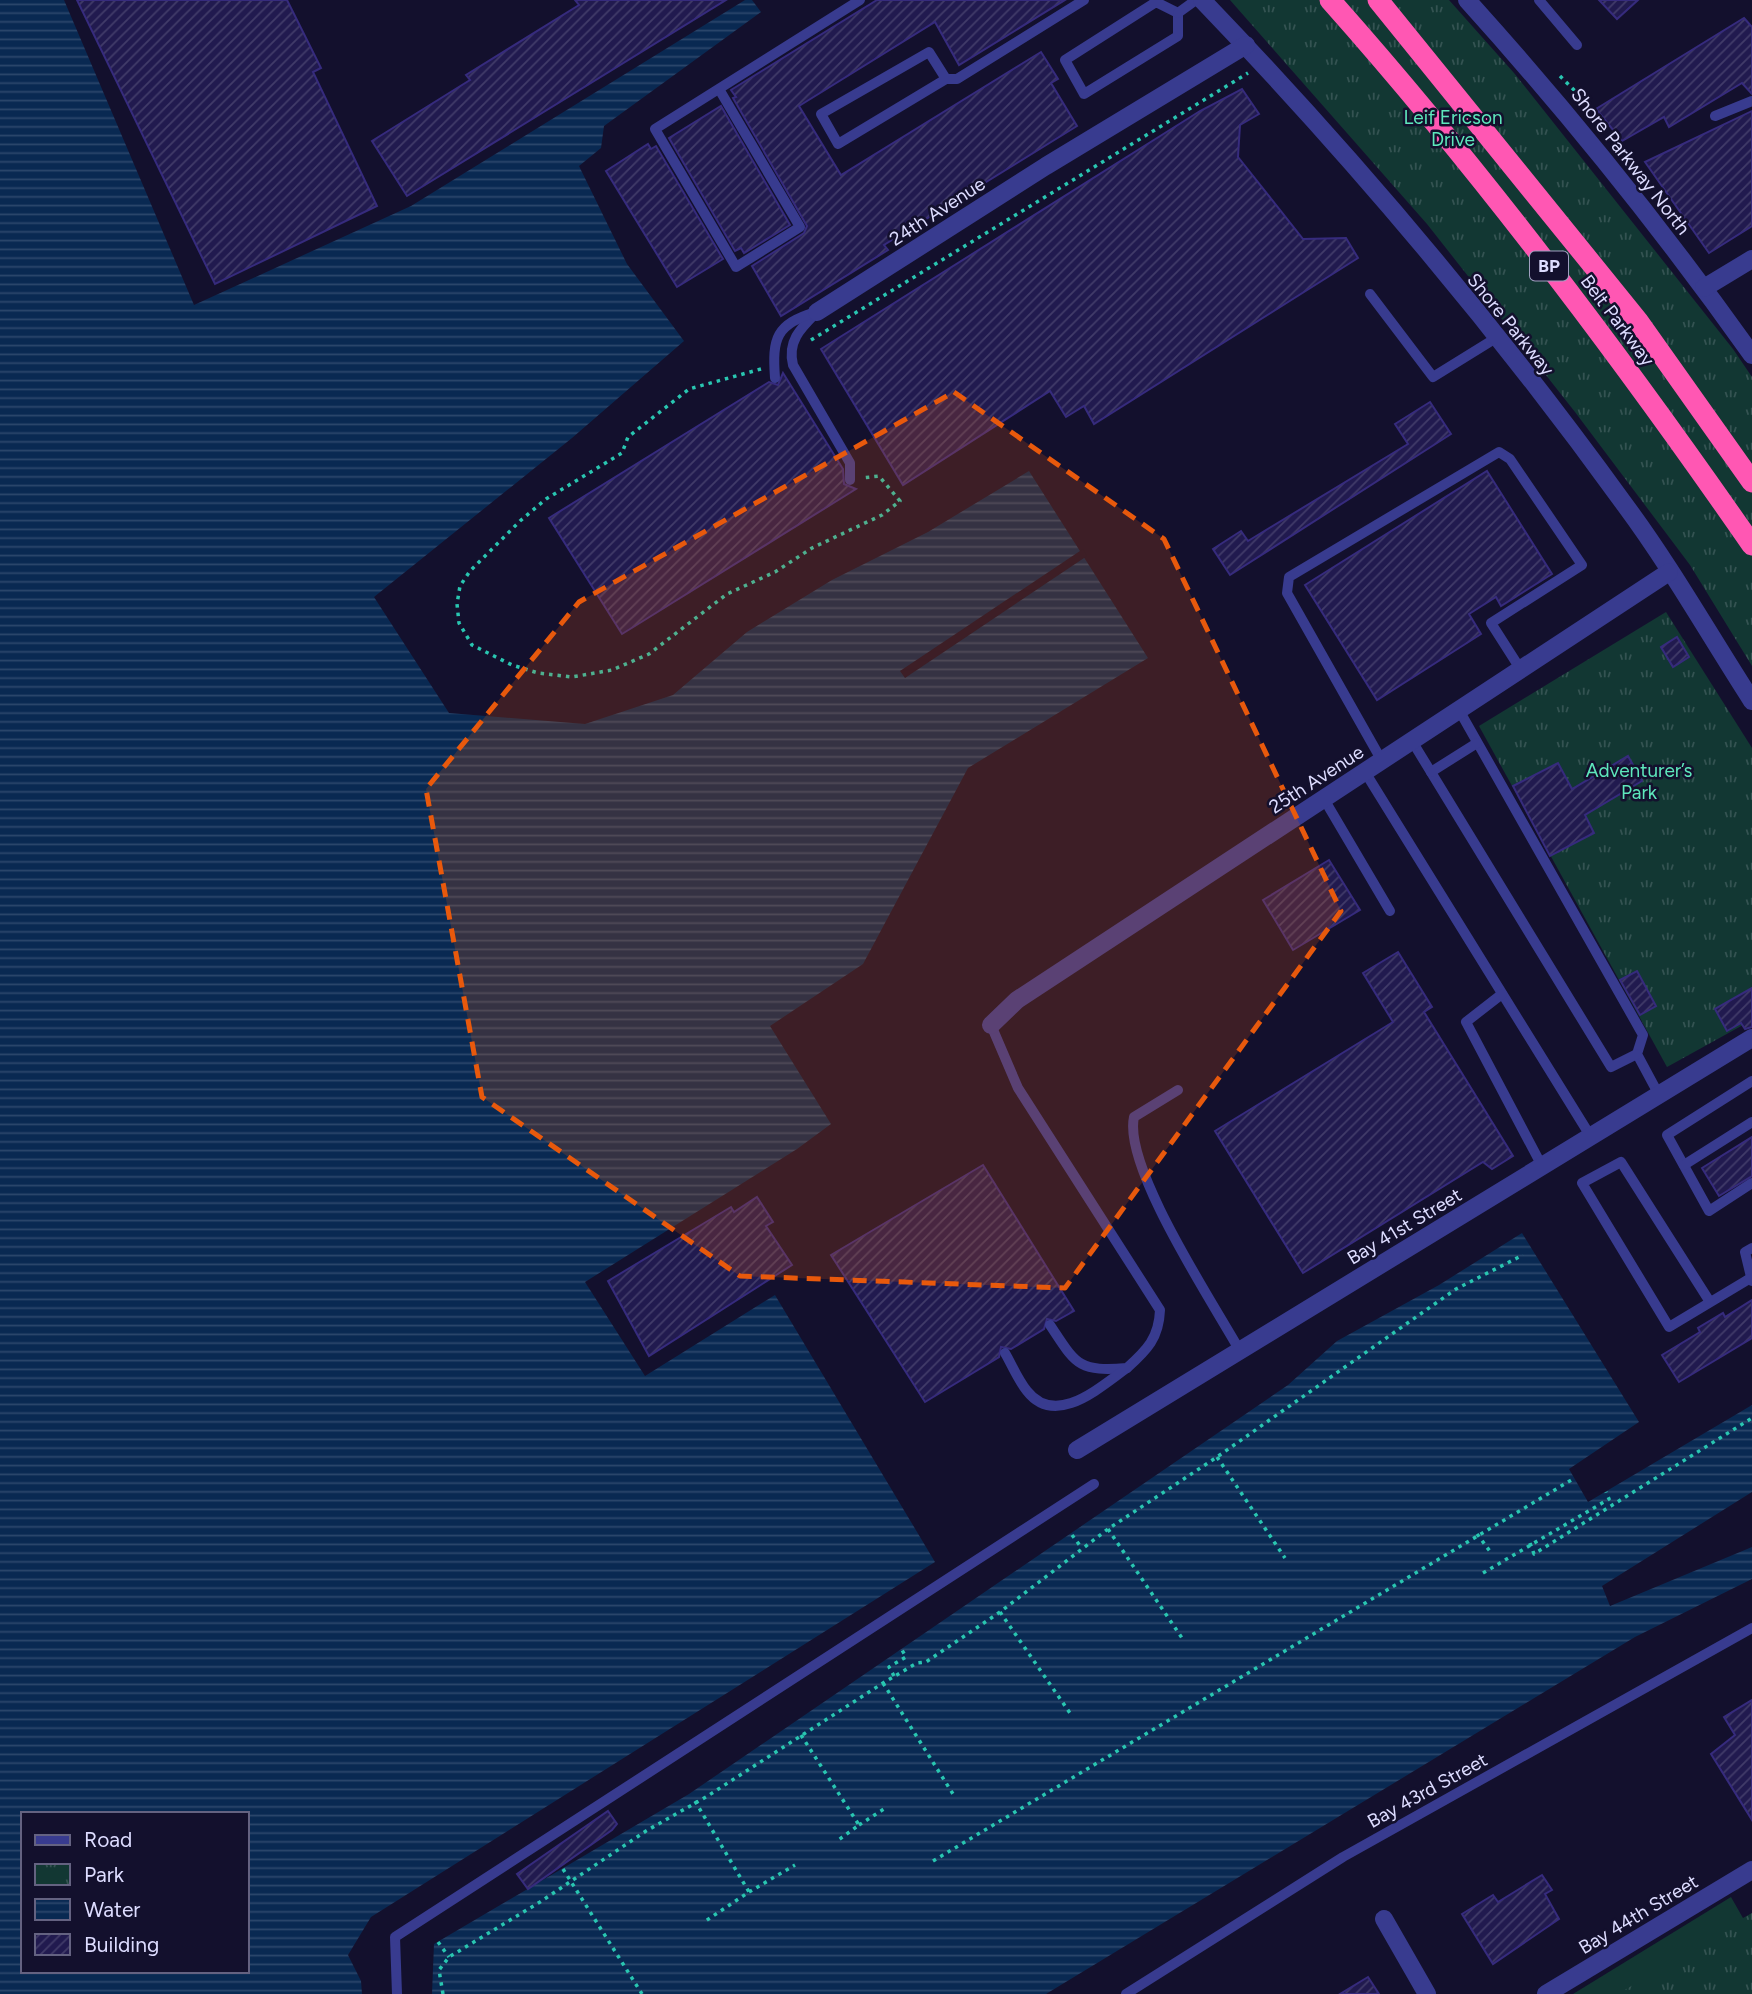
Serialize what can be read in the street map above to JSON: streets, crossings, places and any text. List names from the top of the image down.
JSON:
{
  "streets": {
    "highway": ["BP", "Belt Parkway"],
    "street": [
      "Shore Parkway North",
      "24th Avenue",
      "Shore Parkway",
      "25th Avenue",
      "Bay 41st Street",
      "Bay 44th Street"
    ],
    "lane": ["Bay 43rd Street"]
  },
  "crossings": [
    ["24th Avenue", "Shore Parkway"],
    ["Shore Parkway", "25th Avenue"]
  ],
  "parks": ["Leif Ericson Drive", "Adventurer’s Park"],
  "legend": [
    "Road",
    "Park",
    "Water",
    "Building"
  ]
}
